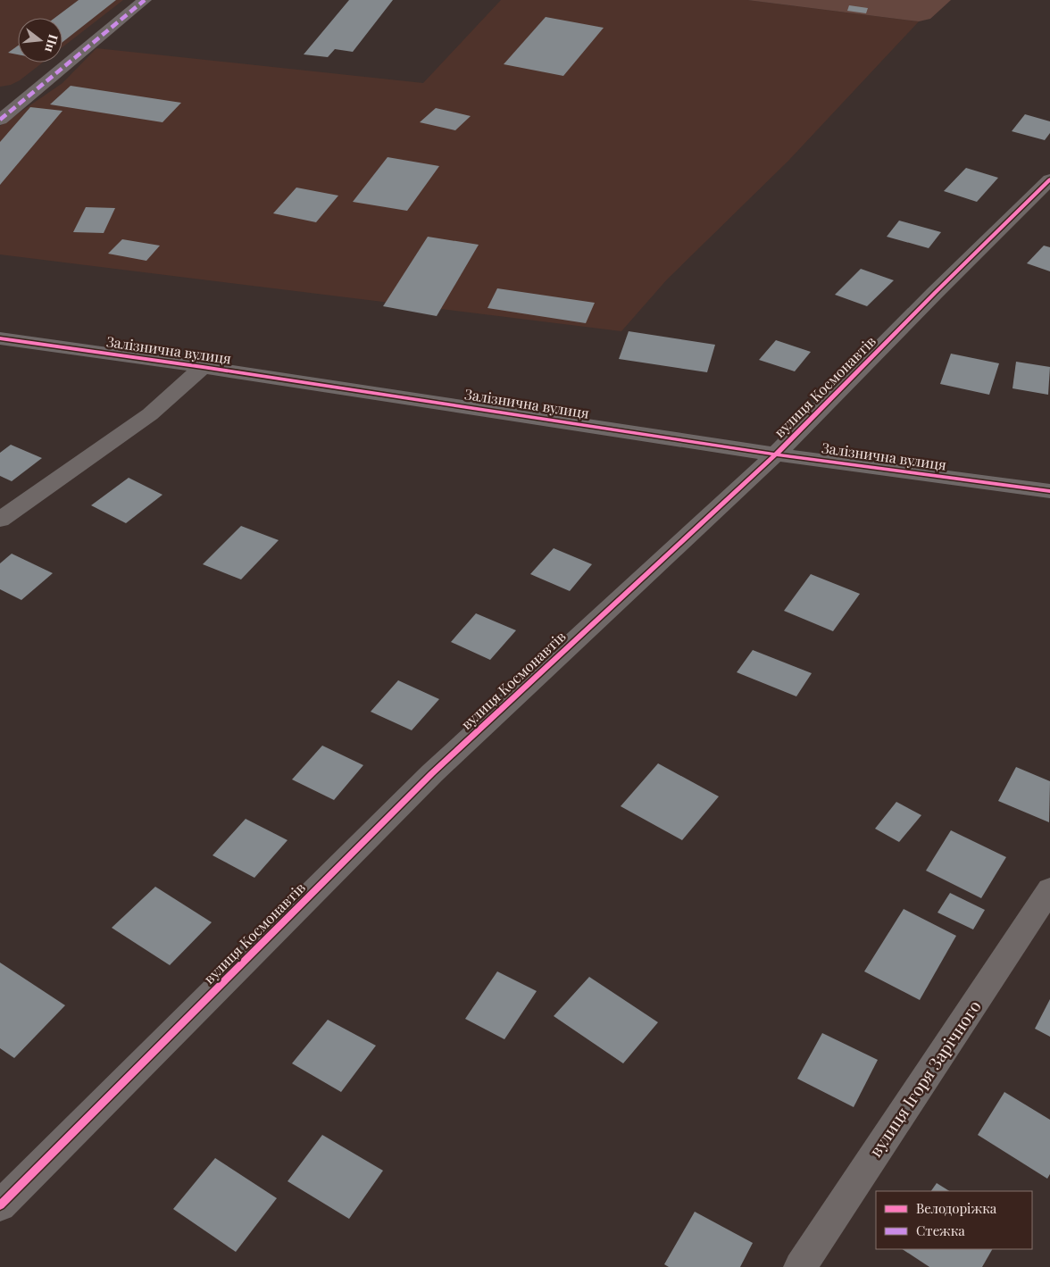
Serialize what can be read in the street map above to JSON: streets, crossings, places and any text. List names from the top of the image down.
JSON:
{
  "streets": {
    "street": ["Залізнична вулиця", "вулиця Космонавтів", "вулиця Ігоря Зарічного"]
  },
  "crossings": [
    ["Залізнична вулиця", "вулиця Космонавтів"]
  ],
  "legend": ["Велодоріжка", "Стежка"],
  "north": "right"
}
